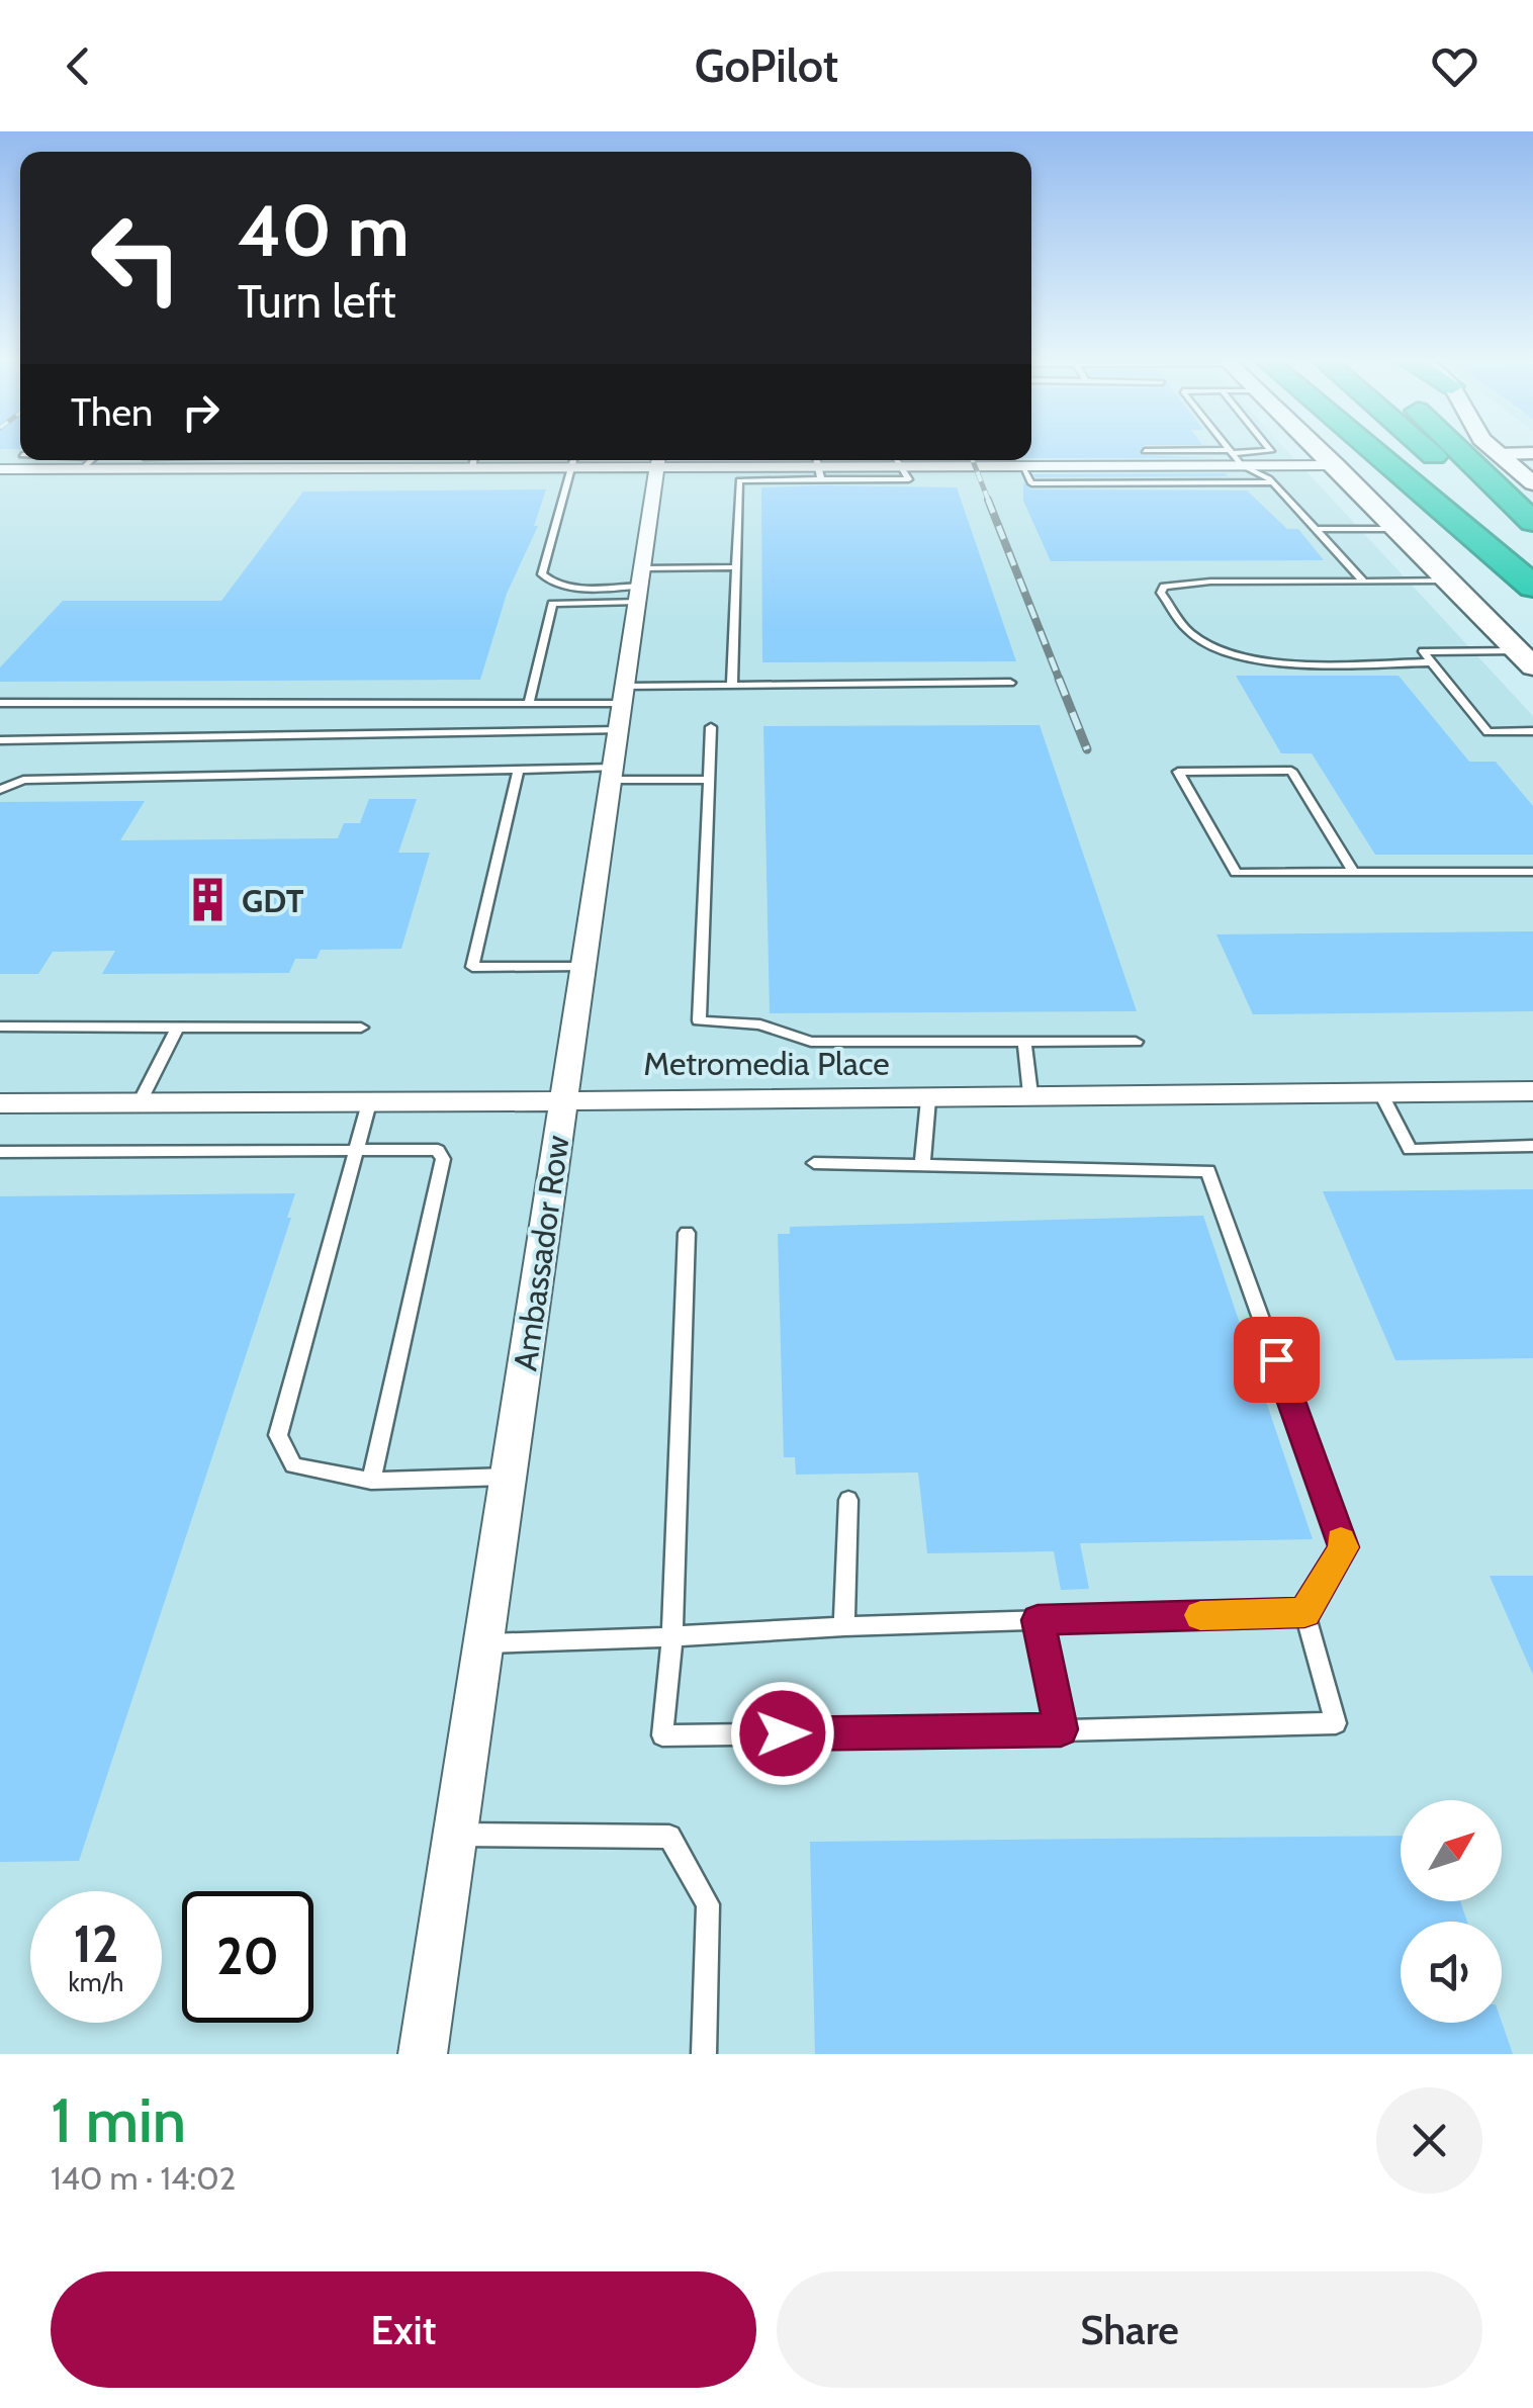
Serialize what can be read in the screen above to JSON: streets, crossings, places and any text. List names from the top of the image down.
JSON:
{
  "streets": {
    "street": ["Metromedia Place", "Ambassador Row"]
  },
  "crossings": [
    ["Metromedia Place", "Ambassador Row"]
  ],
  "places": {
    "building": ["GDT"]
  },
  "north": "top right",
  "page": {
    "header": "GoPilot",
    "turn": ["40 m", "Turn left"],
    "then": "Then",
    "speed": "12 km/h",
    "limit": "20",
    "heading": ["1 min", "140 m · 14:02"],
    "buttons": ["Exit", "Share"]
  }
}
